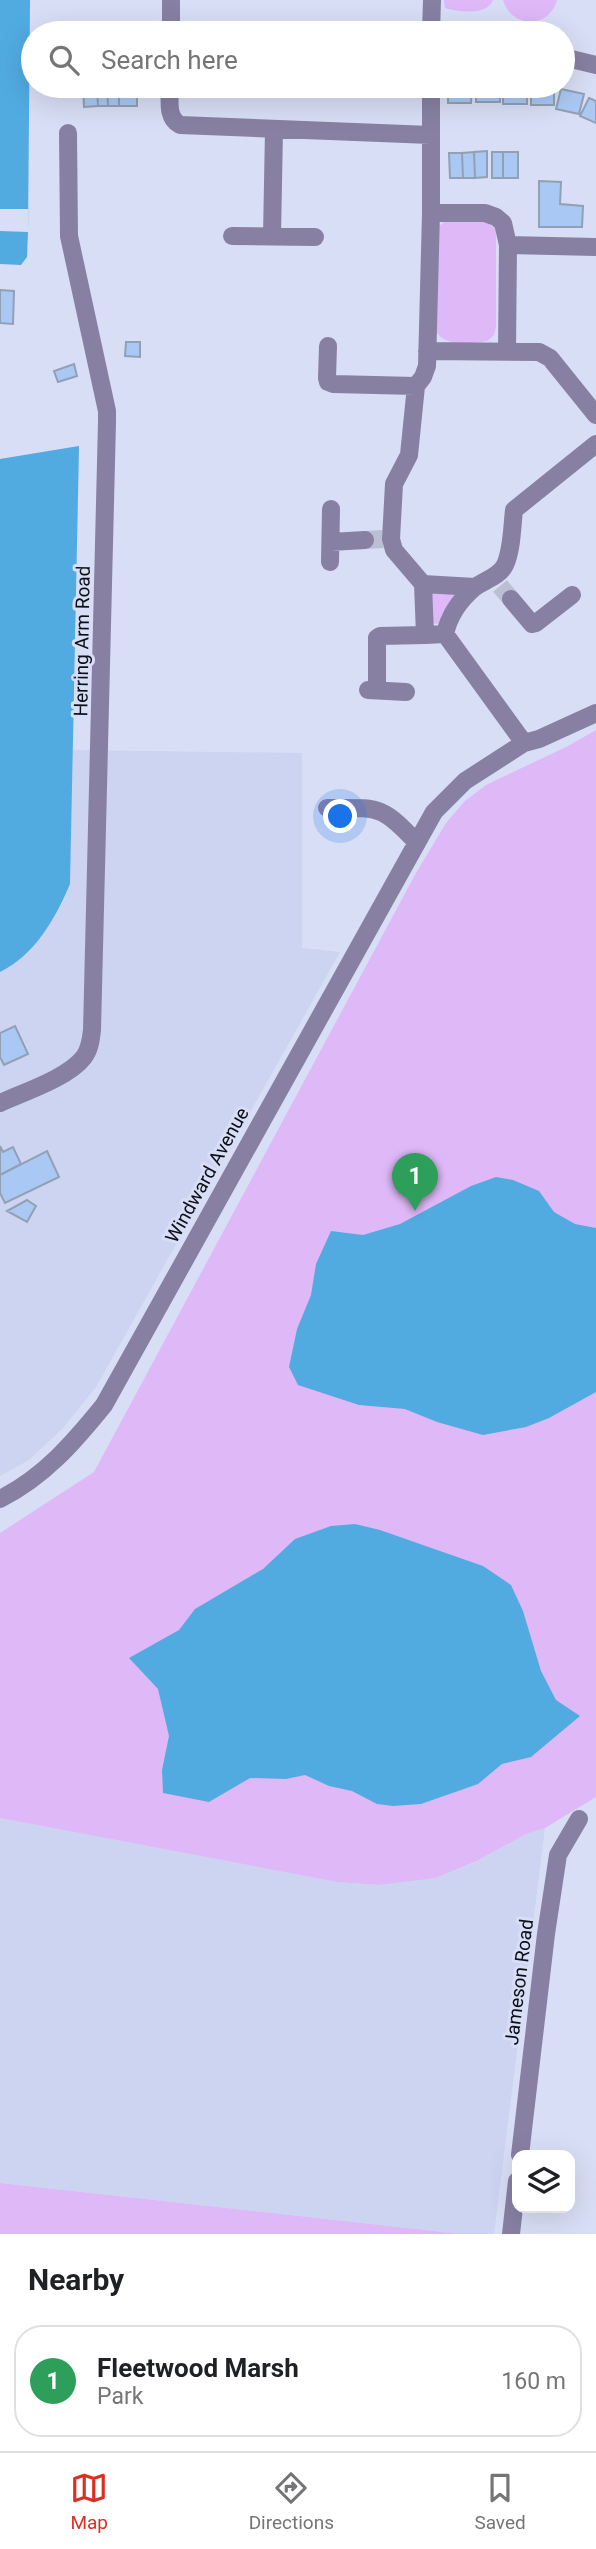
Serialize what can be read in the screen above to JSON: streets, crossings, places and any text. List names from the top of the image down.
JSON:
{
  "streets": {
    "street": ["Herring Arm Road", "Windward Avenue", "Jameson Road"]
  },
  "page": {
    "search": "Search here",
    "pins": "1",
    "heading": "Nearby",
    "list": [
      {
        "mark": "1",
        "name": "Fleetwood Marsh",
        "note": "Park",
        "value": "160 m"
      }
    ],
    "nav": ["Map", "Directions", "Saved"]
  }
}
